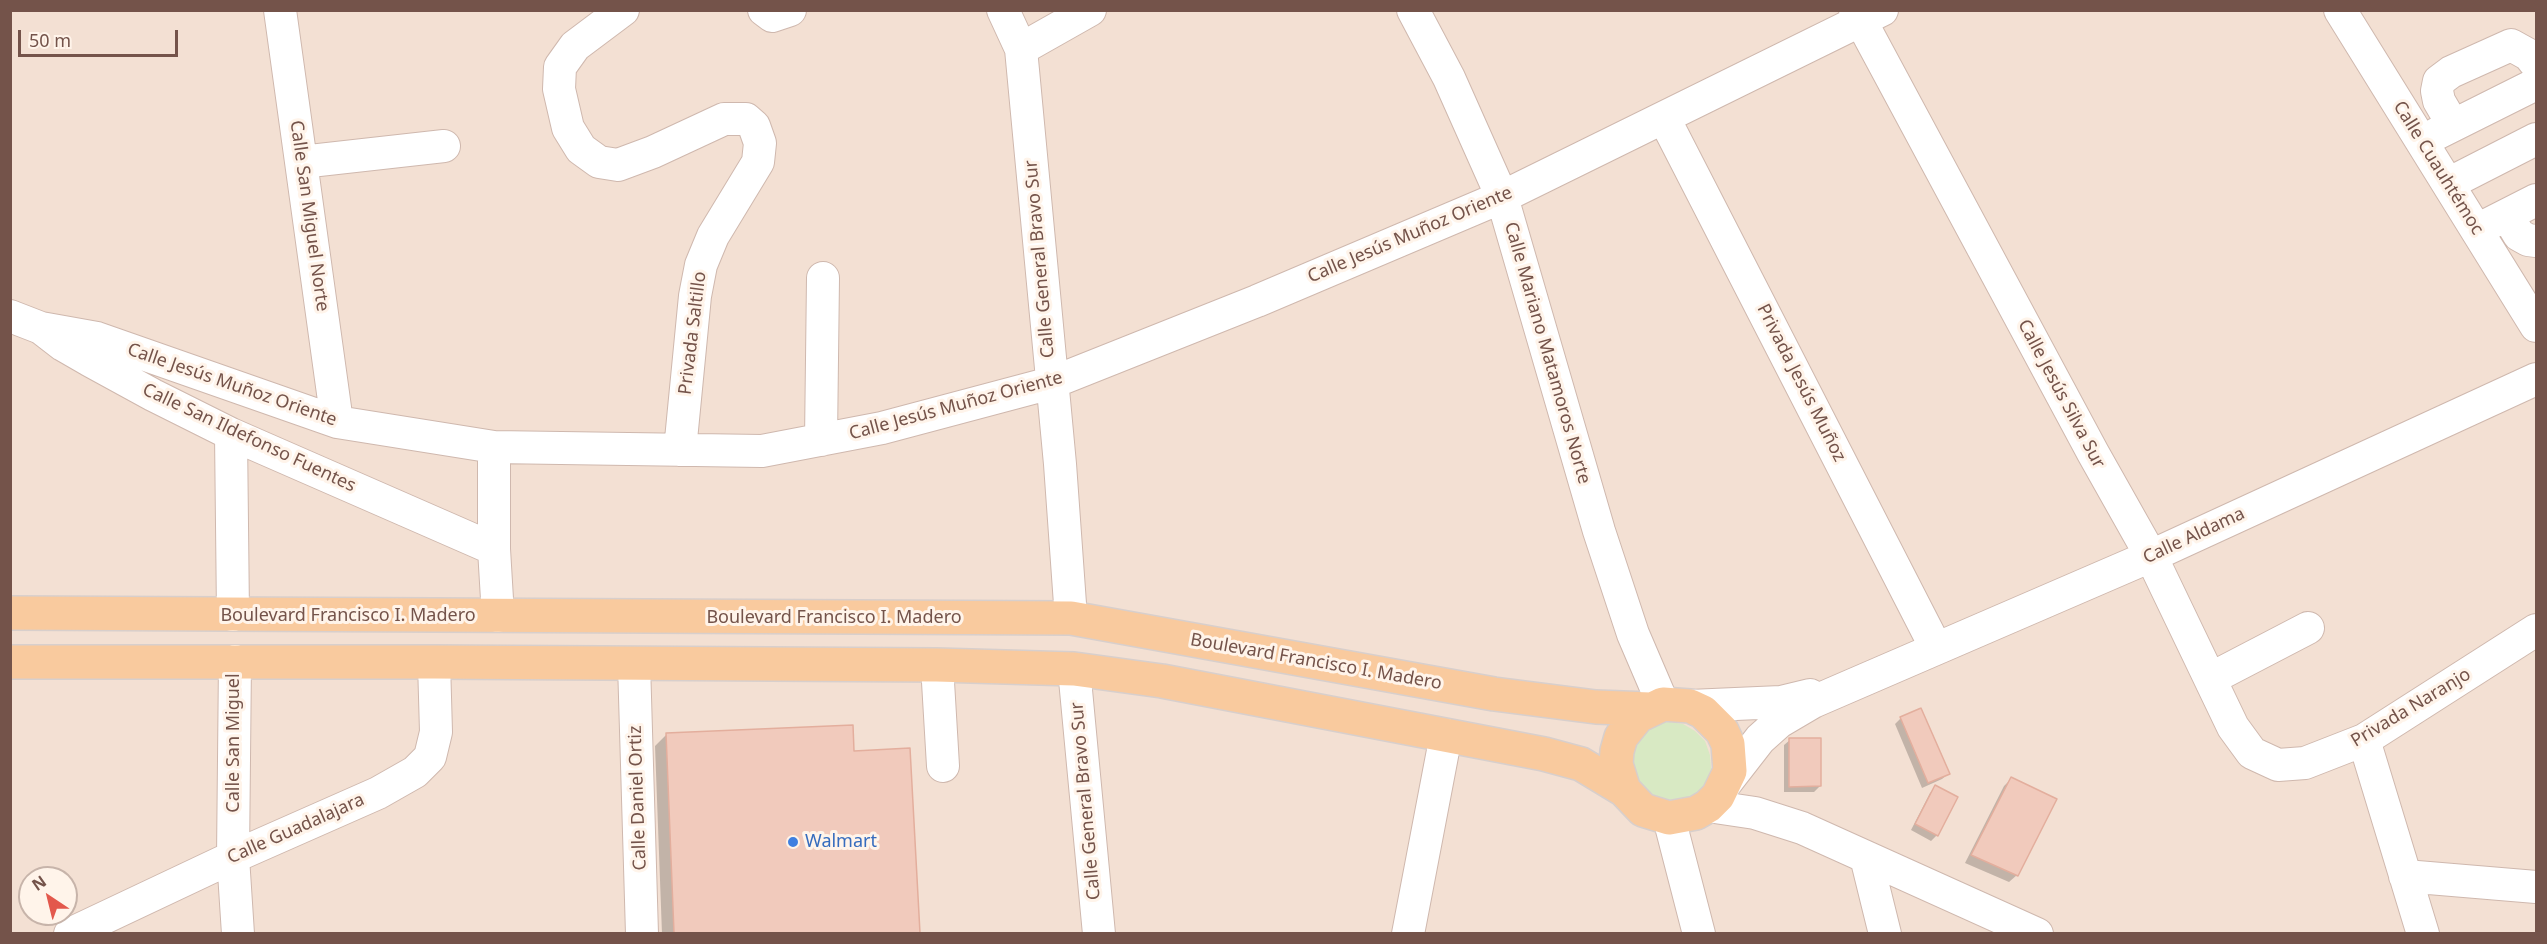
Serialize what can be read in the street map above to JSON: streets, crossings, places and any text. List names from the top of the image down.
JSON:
{
  "streets": {
    "main road": ["Boulevard Francisco I. Madero"],
    "street": [
      "Calle Cuauhtémoc",
      "Calle San Miguel Norte",
      "Calle Jesús Muñoz Oriente",
      "Calle General Bravo Sur",
      "Privada Saltillo",
      "Calle Mariano Matamoros Norte",
      "Privada Jesús Muñoz",
      "Calle Jesús Silva Sur",
      "Calle San Ildefonso Fuentes",
      "Calle Aldama",
      "Privada Naranjo",
      "Calle San Miguel",
      "Calle Daniel Ortiz",
      "Calle Guadalajara"
    ]
  },
  "crossings": [
    ["Calle San Miguel Norte", "Calle Jesús Muñoz Oriente"],
    ["Calle Jesús Muñoz Oriente", "Calle General Bravo Sur"],
    ["Calle Jesús Muñoz Oriente", "Privada Saltillo"],
    ["Calle Jesús Muñoz Oriente", "Calle Mariano Matamoros Norte"],
    ["Calle Jesús Muñoz Oriente", "Privada Jesús Muñoz"],
    ["Calle Jesús Muñoz Oriente", "Calle Jesús Silva Sur"],
    ["Calle Jesús Muñoz Oriente", "Calle San Ildefonso Fuentes"],
    ["Calle General Bravo Sur", "Boulevard Francisco I. Madero"],
    ["Calle Mariano Matamoros Norte", "Calle Aldama"],
    ["Calle Mariano Matamoros Norte", "Boulevard Francisco I. Madero"],
    ["Privada Jesús Muñoz", "Calle Aldama"],
    ["Calle Jesús Silva Sur", "Calle Aldama"],
    ["Calle Jesús Silva Sur", "Privada Naranjo"],
    ["Calle Aldama", "Boulevard Francisco I. Madero"],
    ["Calle San Miguel", "Calle Guadalajara"]
  ],
  "places": ["Walmart"],
  "scale_bar": "50 m",
  "north": "top left"
}
